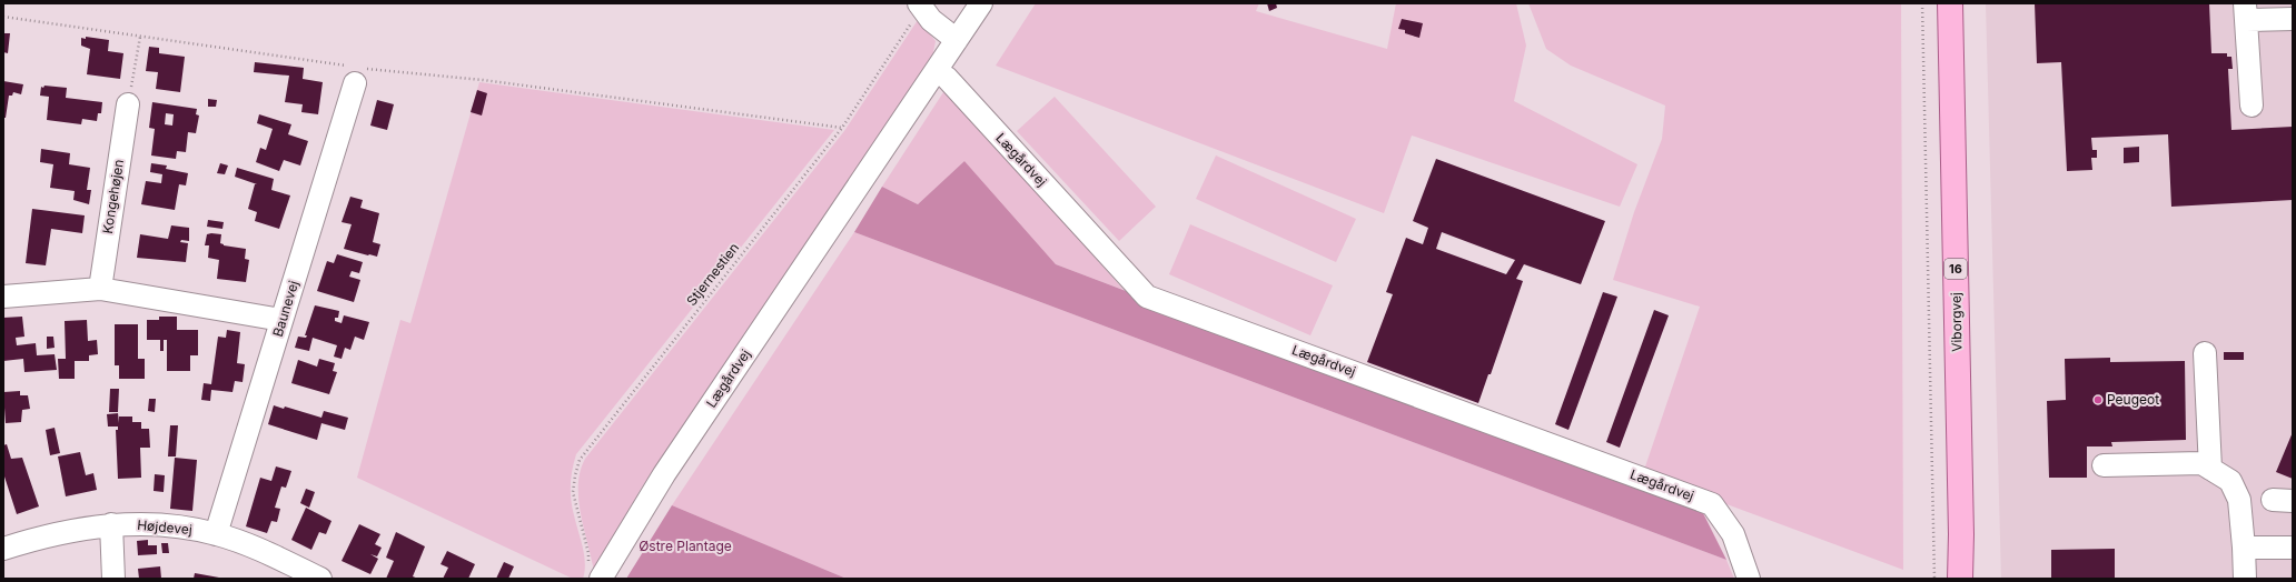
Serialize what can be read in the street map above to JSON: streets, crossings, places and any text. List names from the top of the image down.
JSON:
{
  "streets": {
    "main road": ["16", "Viborgvej"],
    "street": [
      "Lægårdvej",
      "Kongehøjen",
      "Baunevej",
      "Højdevej"
    ],
    "path": ["Stjernestien"]
  },
  "crossings": [
    ["Lægårdvej", "Stjernestien"],
    ["Baunevej", "Højdevej"]
  ],
  "parks": ["Østre Plantage"],
  "places": ["Peugeot"]
}
